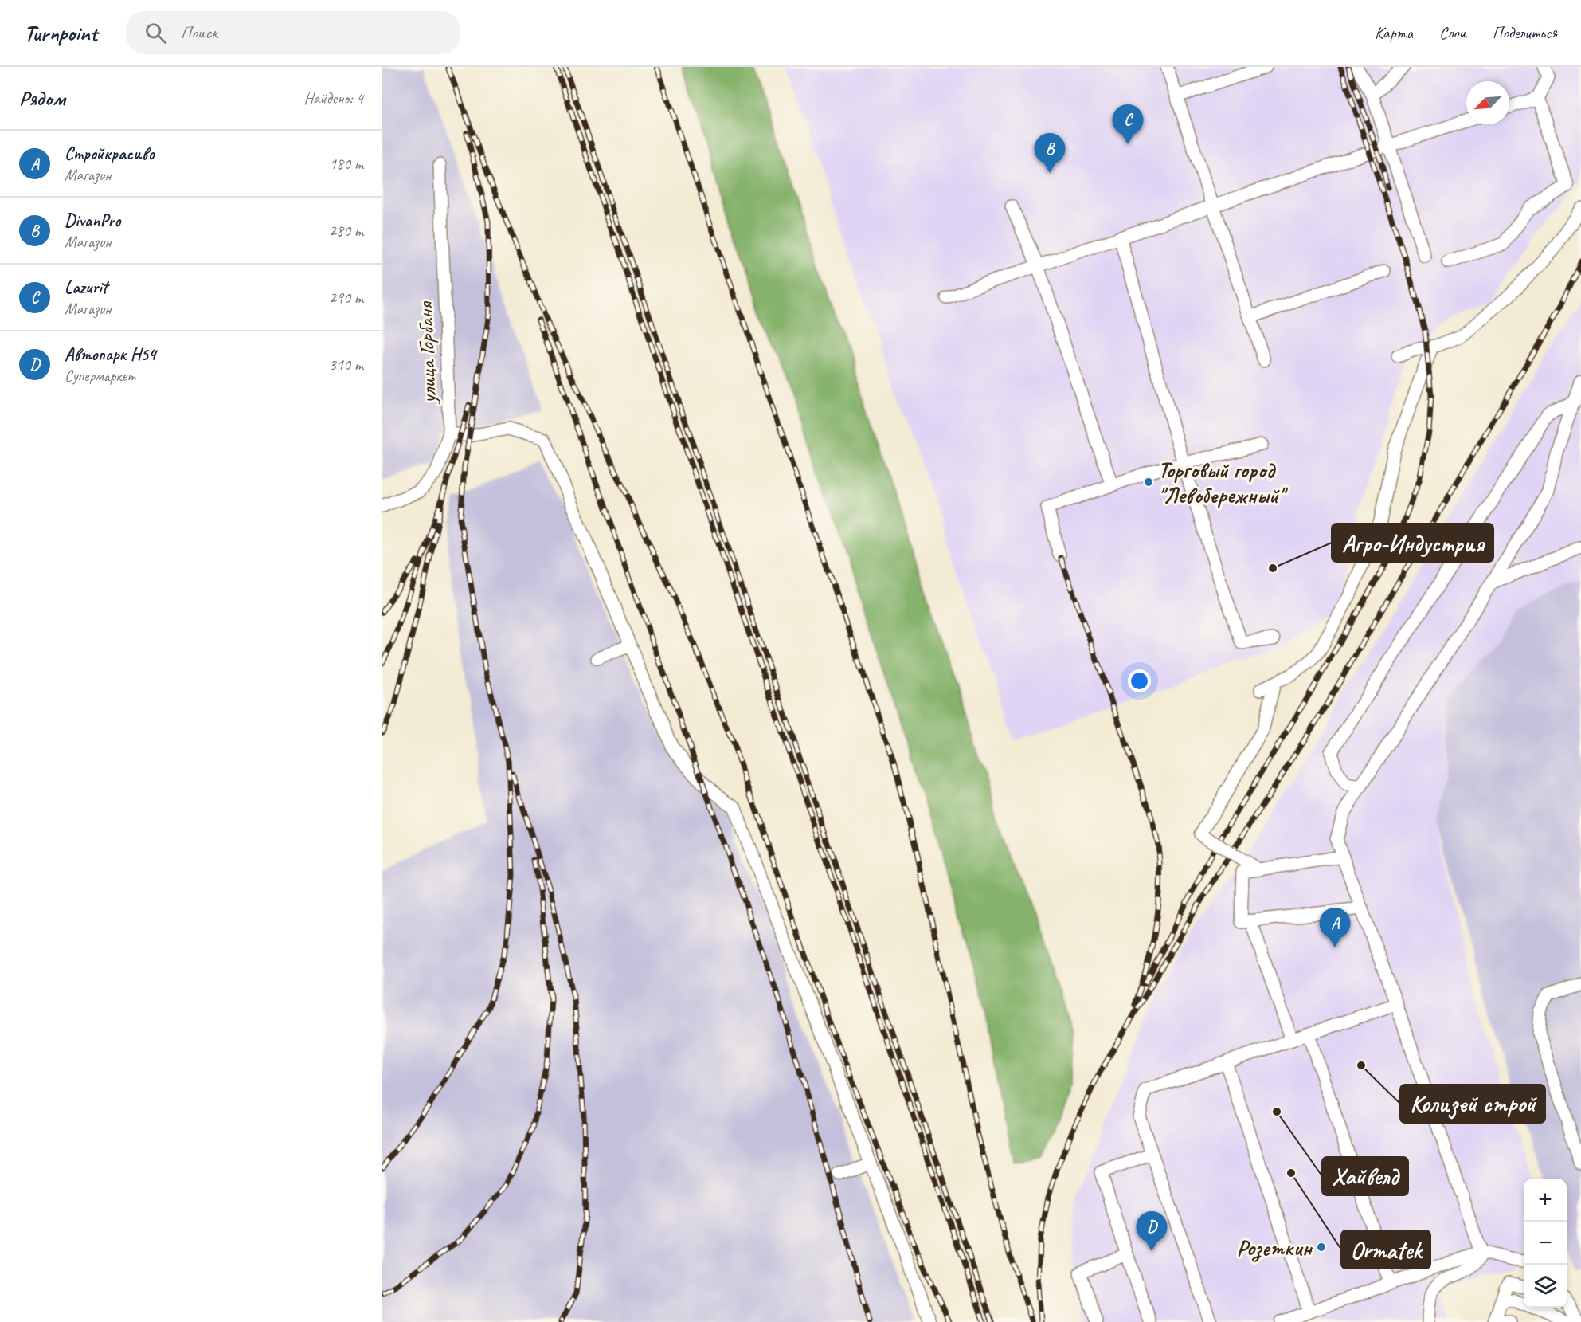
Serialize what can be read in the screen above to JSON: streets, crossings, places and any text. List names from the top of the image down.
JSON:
{
  "streets": {
    "lane": ["улица Горбаня"]
  },
  "places": [
    "Торговый город \"Левобережный\"",
    "Агро-Индустрия",
    "Колизей строй",
    "Хайвелд",
    "Ormatek",
    "Розеткин"
  ],
  "north": "bottom left",
  "page": {
    "header": "Turnpoint",
    "search": "Поиск",
    "nav": ["Карта", "Слои", "Поделиться"],
    "heading": ["Рядом", "Найдено: 4"],
    "pins": [
      "C",
      "B",
      "A",
      "D"
    ],
    "list": [
      {
        "mark": "A",
        "name": "Стройкрасиво",
        "note": "Магазин",
        "value": "180 m"
      },
      {
        "mark": "B",
        "name": "DivanPro",
        "note": "Магазин",
        "value": "280 m"
      },
      {
        "mark": "C",
        "name": "Lazurit",
        "note": "Магазин",
        "value": "290 m"
      },
      {
        "mark": "D",
        "name": "Автопарк Н54",
        "note": "Супермаркет",
        "value": "310 m"
      }
    ],
    "map_buttons": ["+", "−"]
  }
}
